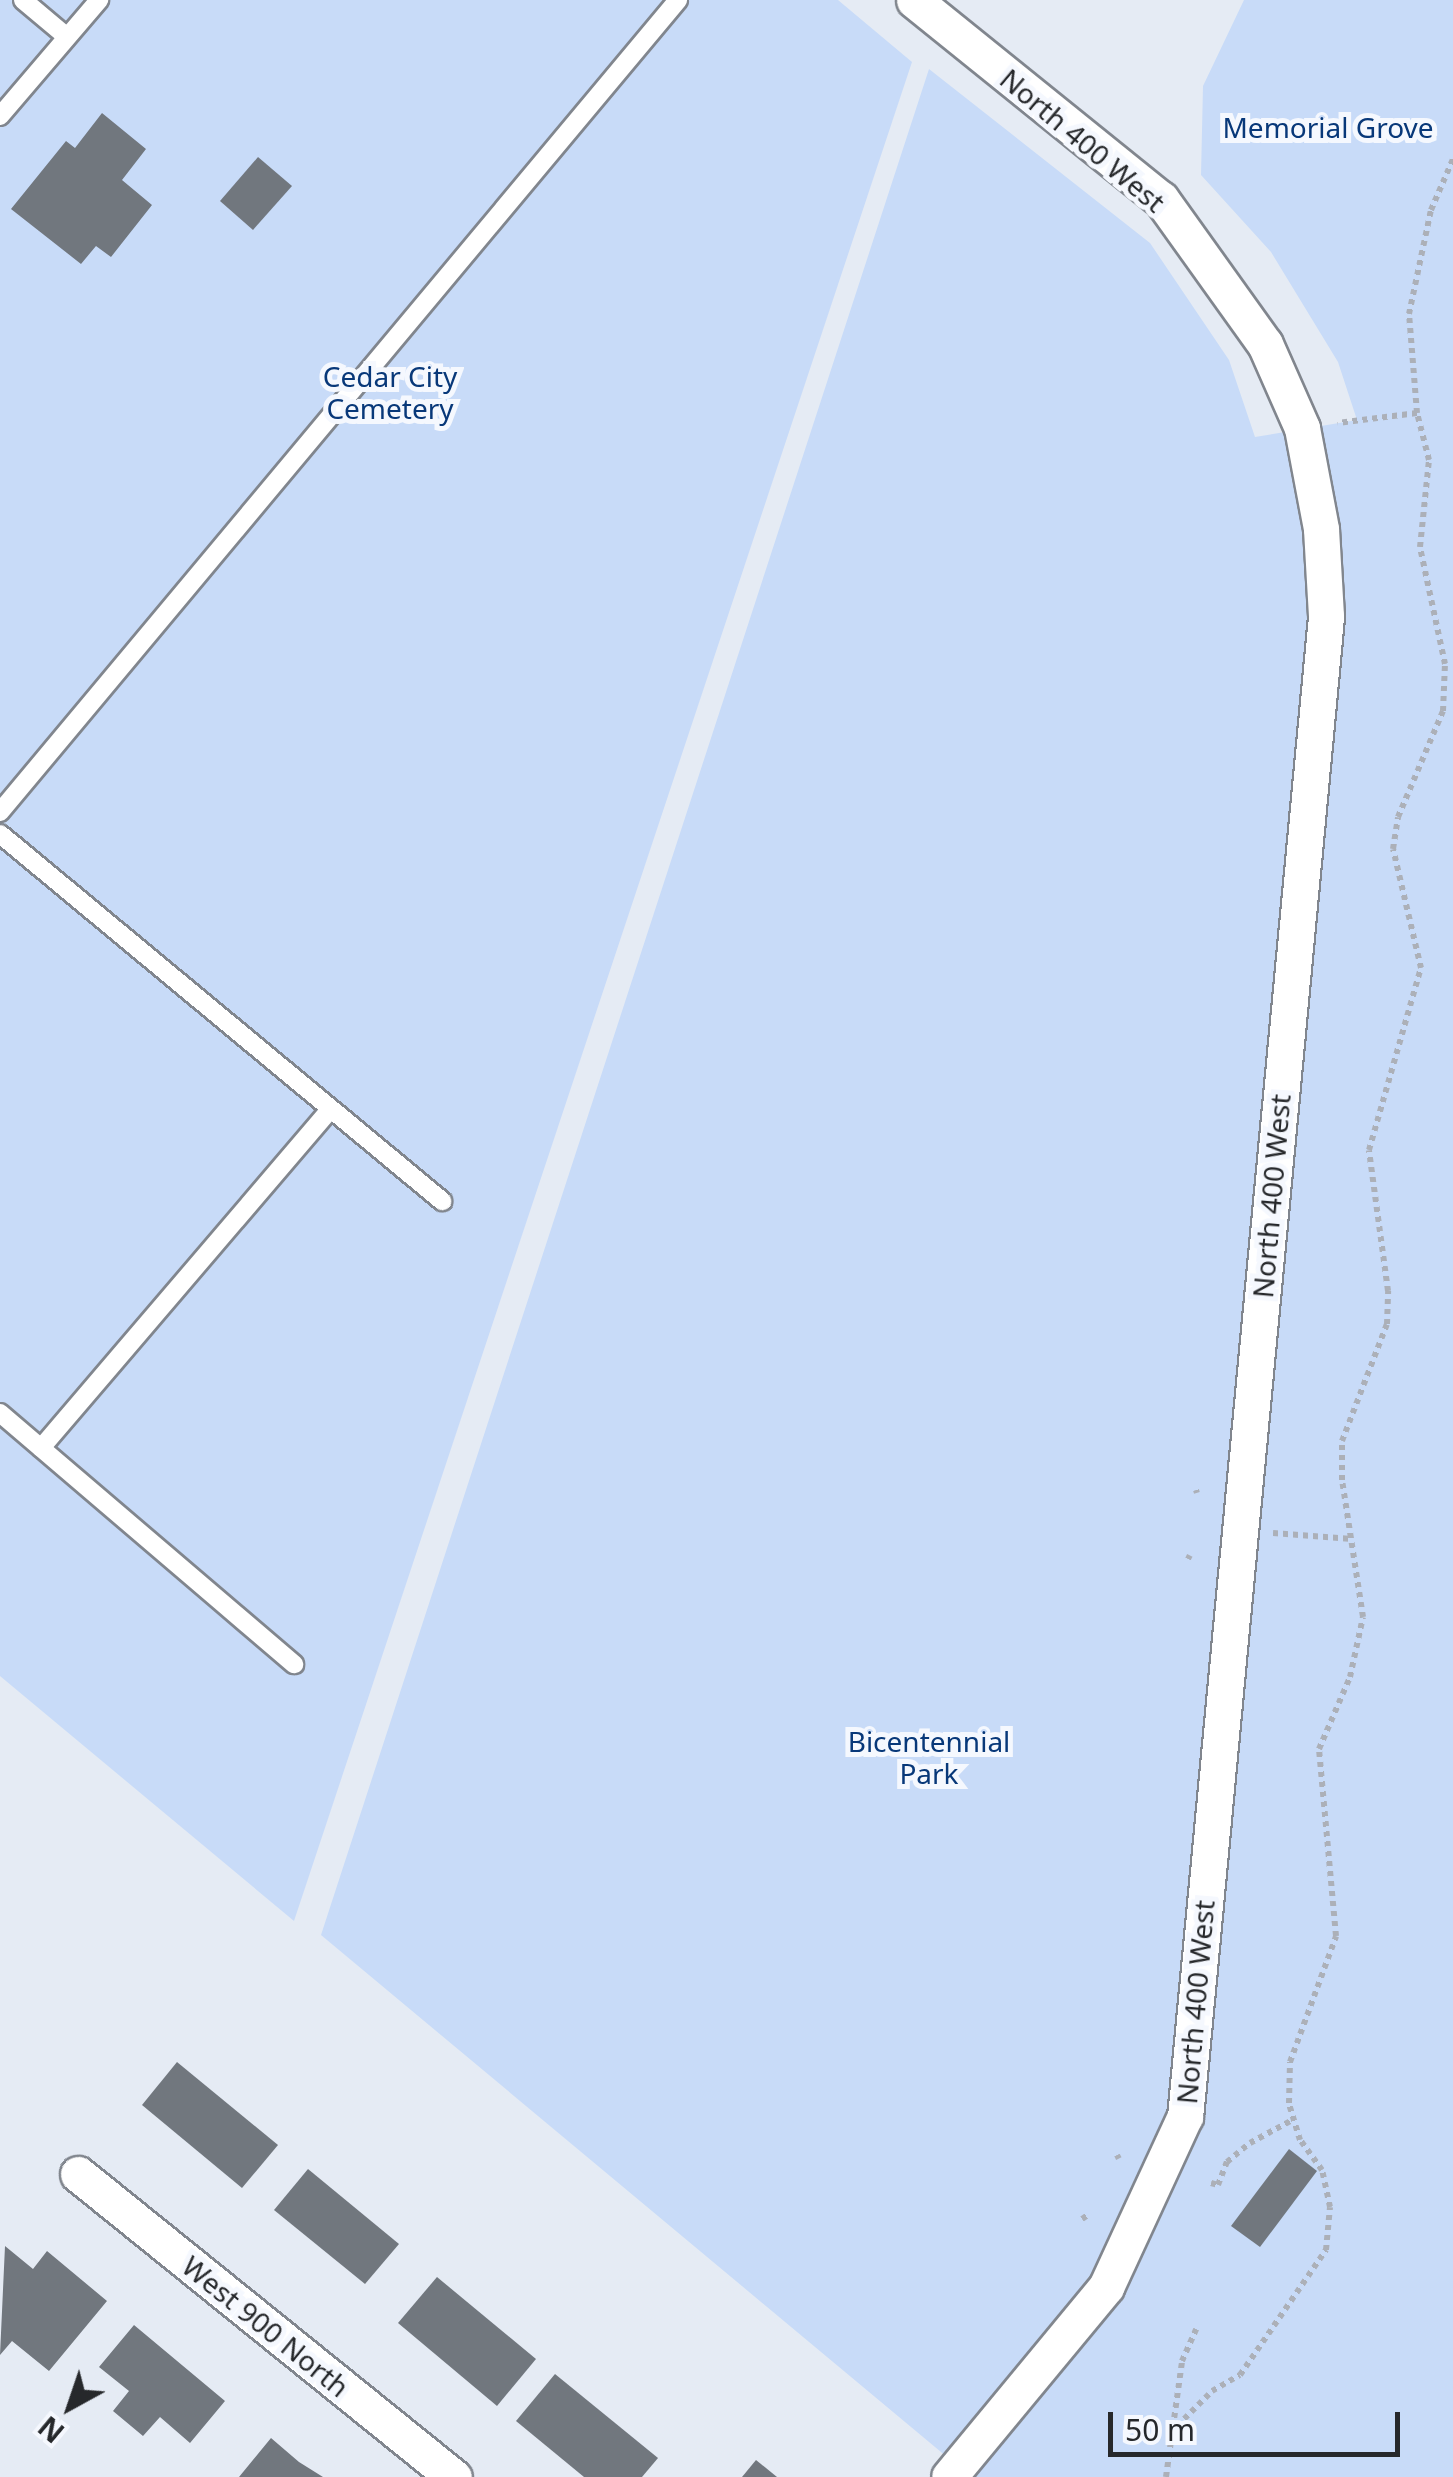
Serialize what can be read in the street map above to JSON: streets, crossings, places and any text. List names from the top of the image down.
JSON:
{
  "streets": {
    "street": ["North 400 West", "West 900 North"]
  },
  "parks": ["Memorial Grove", "Cedar City Cemetery", "Bicentennial Park"],
  "scale_bar": "50 m",
  "north": "bottom left"
}
